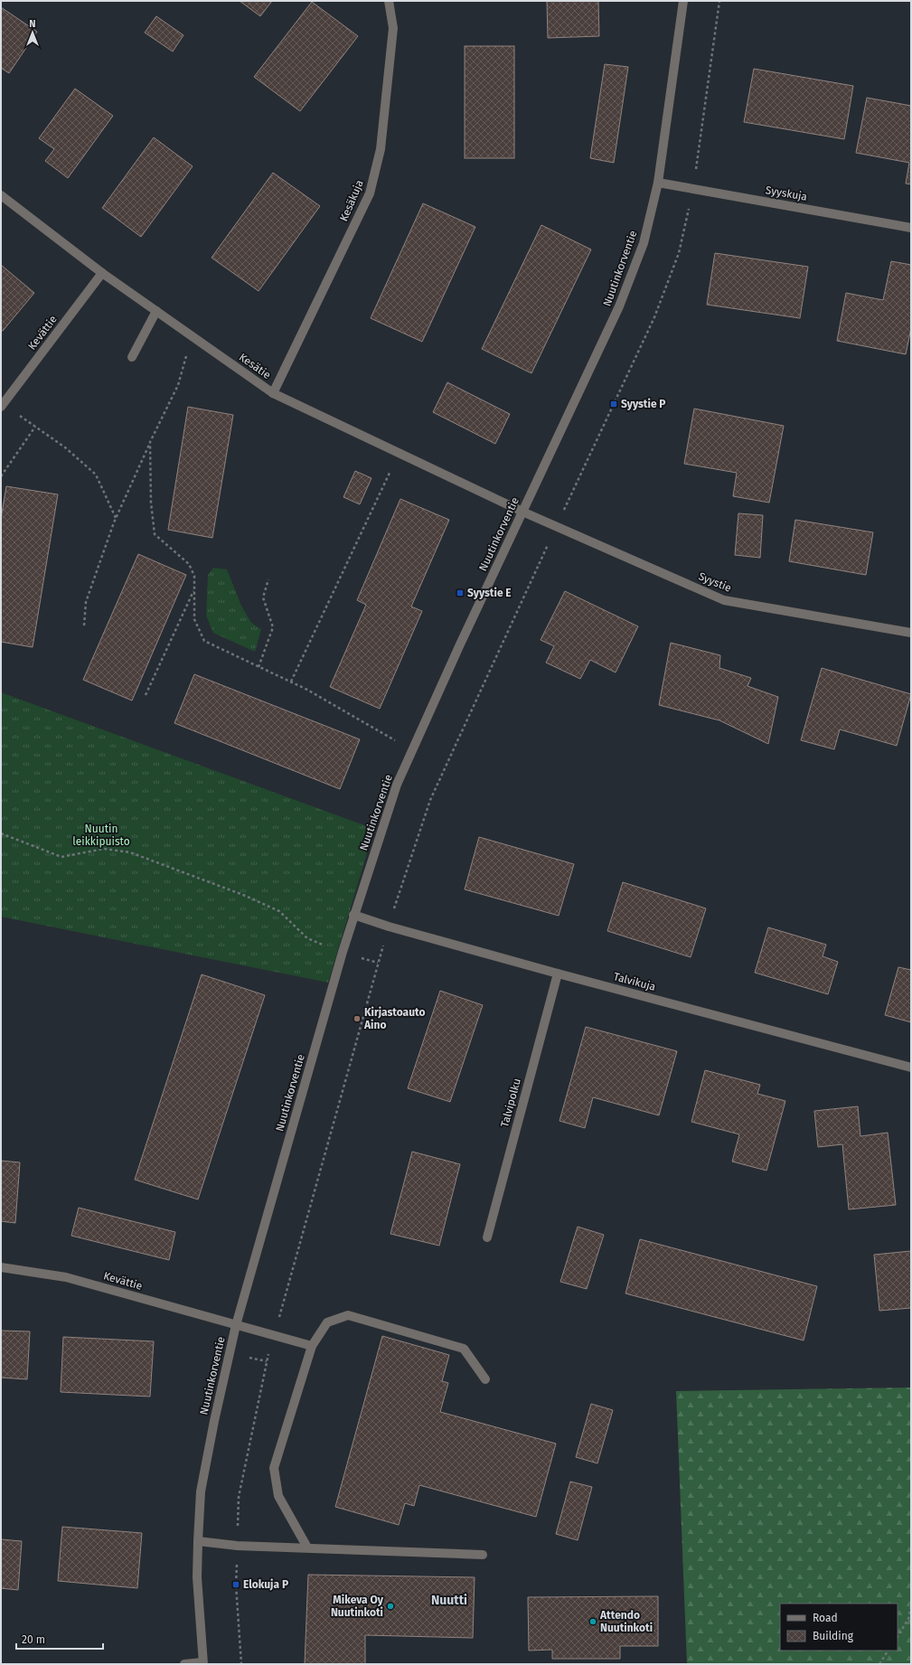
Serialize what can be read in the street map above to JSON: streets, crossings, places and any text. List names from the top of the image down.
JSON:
{
  "streets": {
    "street": [
      "Syyskuja",
      "Kesäkuja",
      "Nuutinkorventie",
      "Kevättie",
      "Kesätie",
      "Syystie",
      "Talvikuja",
      "Talvipolku"
    ]
  },
  "crossings": [
    ["Syyskuja", "Nuutinkorventie"],
    ["Kesäkuja", "Kesätie"],
    ["Nuutinkorventie", "Kevättie"],
    ["Nuutinkorventie", "Kesätie"],
    ["Nuutinkorventie", "Syystie"],
    ["Nuutinkorventie", "Talvikuja"],
    ["Kevättie", "Kesätie"],
    ["Kesätie", "Syystie"],
    ["Talvikuja", "Talvipolku"]
  ],
  "districts": ["Nuutti"],
  "parks": ["Nuutin leikkipuisto"],
  "places": {
    "transit": ["Syystie P", "Syystie E", "Elokuja P"],
    "other": ["Kirjastoauto Aino", "Mikeva Oy Nuutinkoti", "Attendo Nuutinkoti"]
  },
  "legend": ["Road", "Building"],
  "scale_bar": "20 m",
  "north": "top"
}
